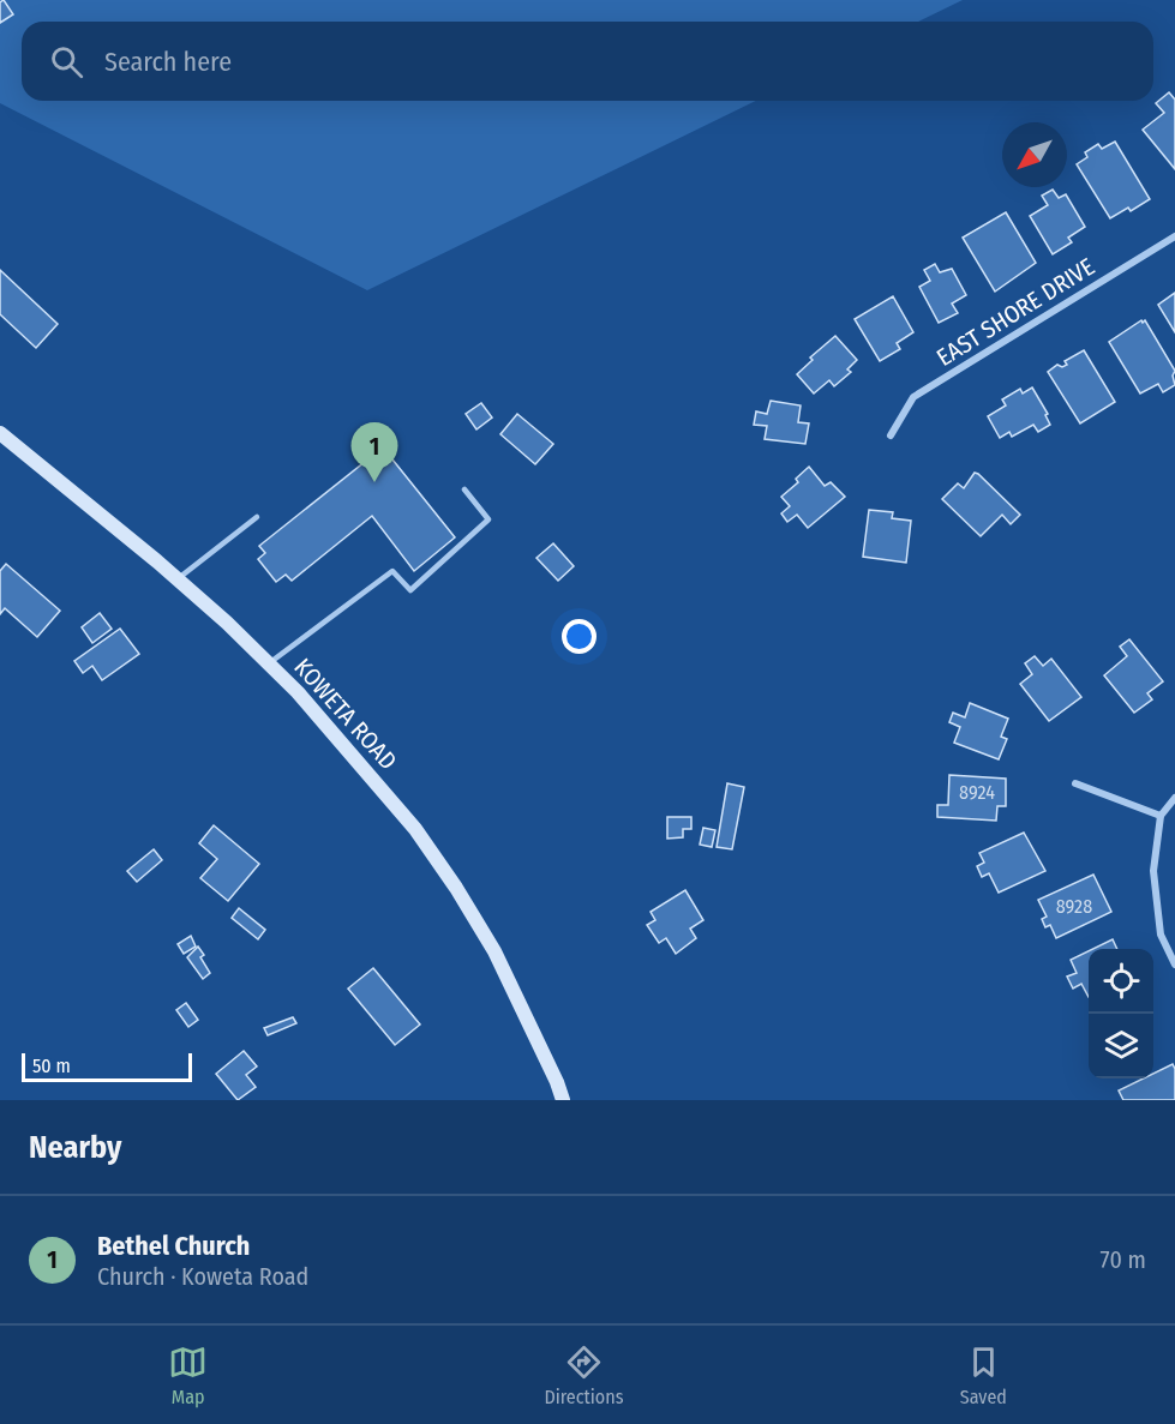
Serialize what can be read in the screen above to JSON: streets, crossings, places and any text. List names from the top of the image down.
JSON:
{
  "streets": {
    "street": ["EAST SHORE DRIVE", "KOWETA ROAD"]
  },
  "house_numbers": ["8924", "8928"],
  "scale_bar": "50 m",
  "north": "bottom left",
  "page": {
    "search": "Search here",
    "pins": "1",
    "scale": "50 m",
    "heading": "Nearby",
    "list": [
      {
        "mark": "1",
        "name": "Bethel Church",
        "note": "Church · Koweta Road",
        "value": "70 m"
      }
    ],
    "nav": ["Map", "Directions", "Saved"]
  }
}
